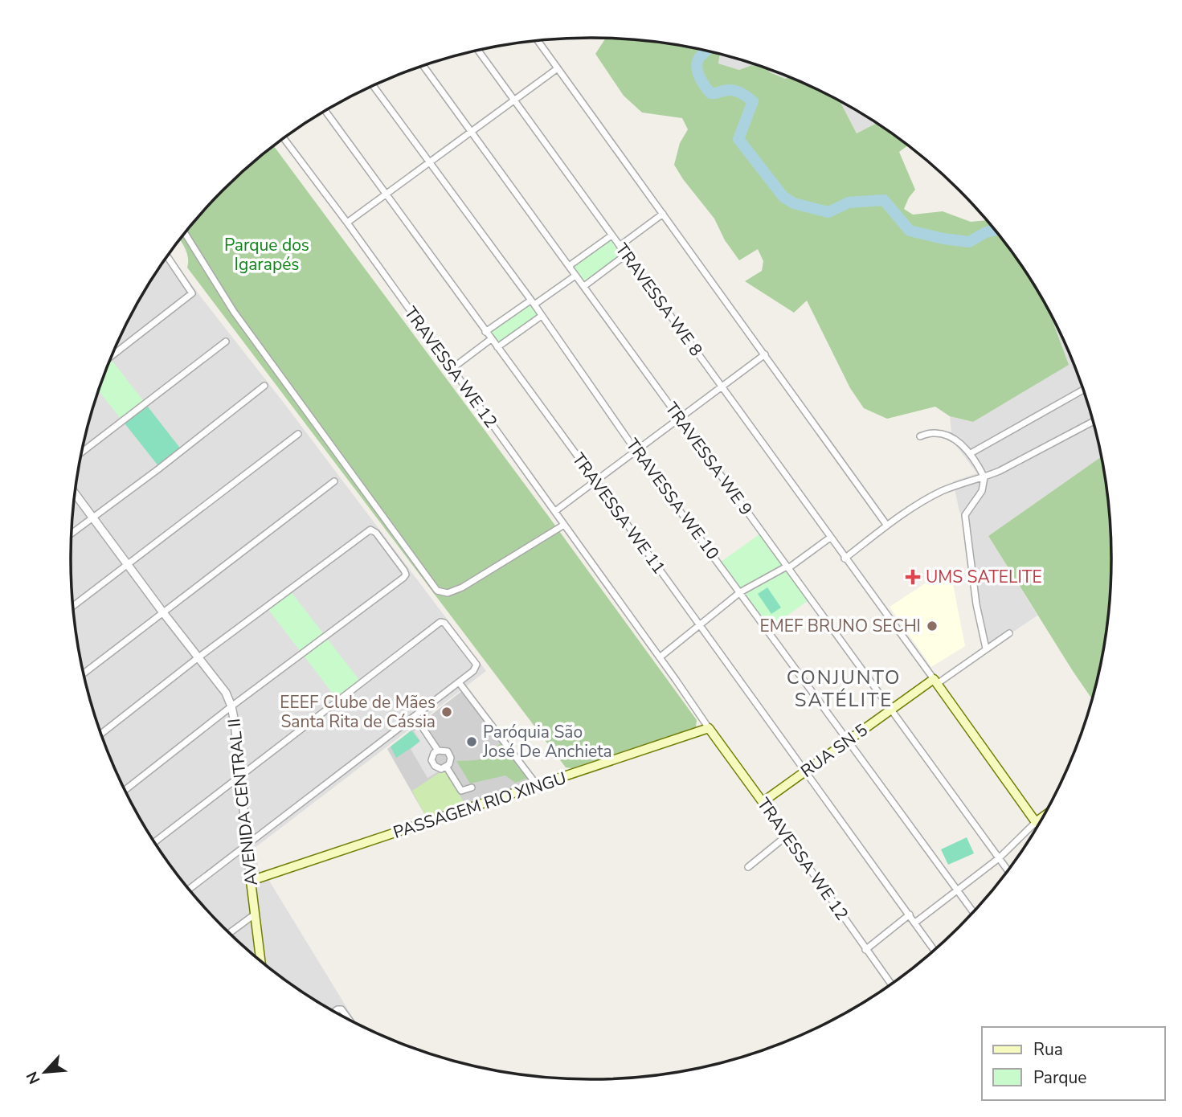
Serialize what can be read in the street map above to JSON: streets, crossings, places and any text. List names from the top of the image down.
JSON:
{
  "streets": {
    "main road": [
      "TRAVESSA WE 12",
      "RUA SN 5",
      "AVENIDA CENTRAL II",
      "PASSAGEM RIO XINGU"
    ],
    "street": [
      "TRAVESSA WE 8",
      "TRAVESSA WE 9",
      "TRAVESSA WE 10",
      "TRAVESSA WE 11"
    ]
  },
  "crossings": [
    ["TRAVESSA WE 12", "RUA SN 5"],
    ["TRAVESSA WE 12", "PASSAGEM RIO XINGU"],
    ["TRAVESSA WE 9", "RUA SN 5"],
    ["TRAVESSA WE 10", "RUA SN 5"],
    ["TRAVESSA WE 11", "RUA SN 5"],
    ["AVENIDA CENTRAL II", "PASSAGEM RIO XINGU"]
  ],
  "districts": ["CONJUNTO SATÉLITE"],
  "parks": ["Parque dos Igarapés"],
  "places": {
    "health": ["UMS SATELITE"],
    "other": ["EMEF BRUNO SECHI", "EEEF Clube de Mães Santa Rita de Cássia", "Paróquia São José De Anchieta"]
  },
  "legend": ["Rua", "Parque"],
  "north": "bottom left"
}
